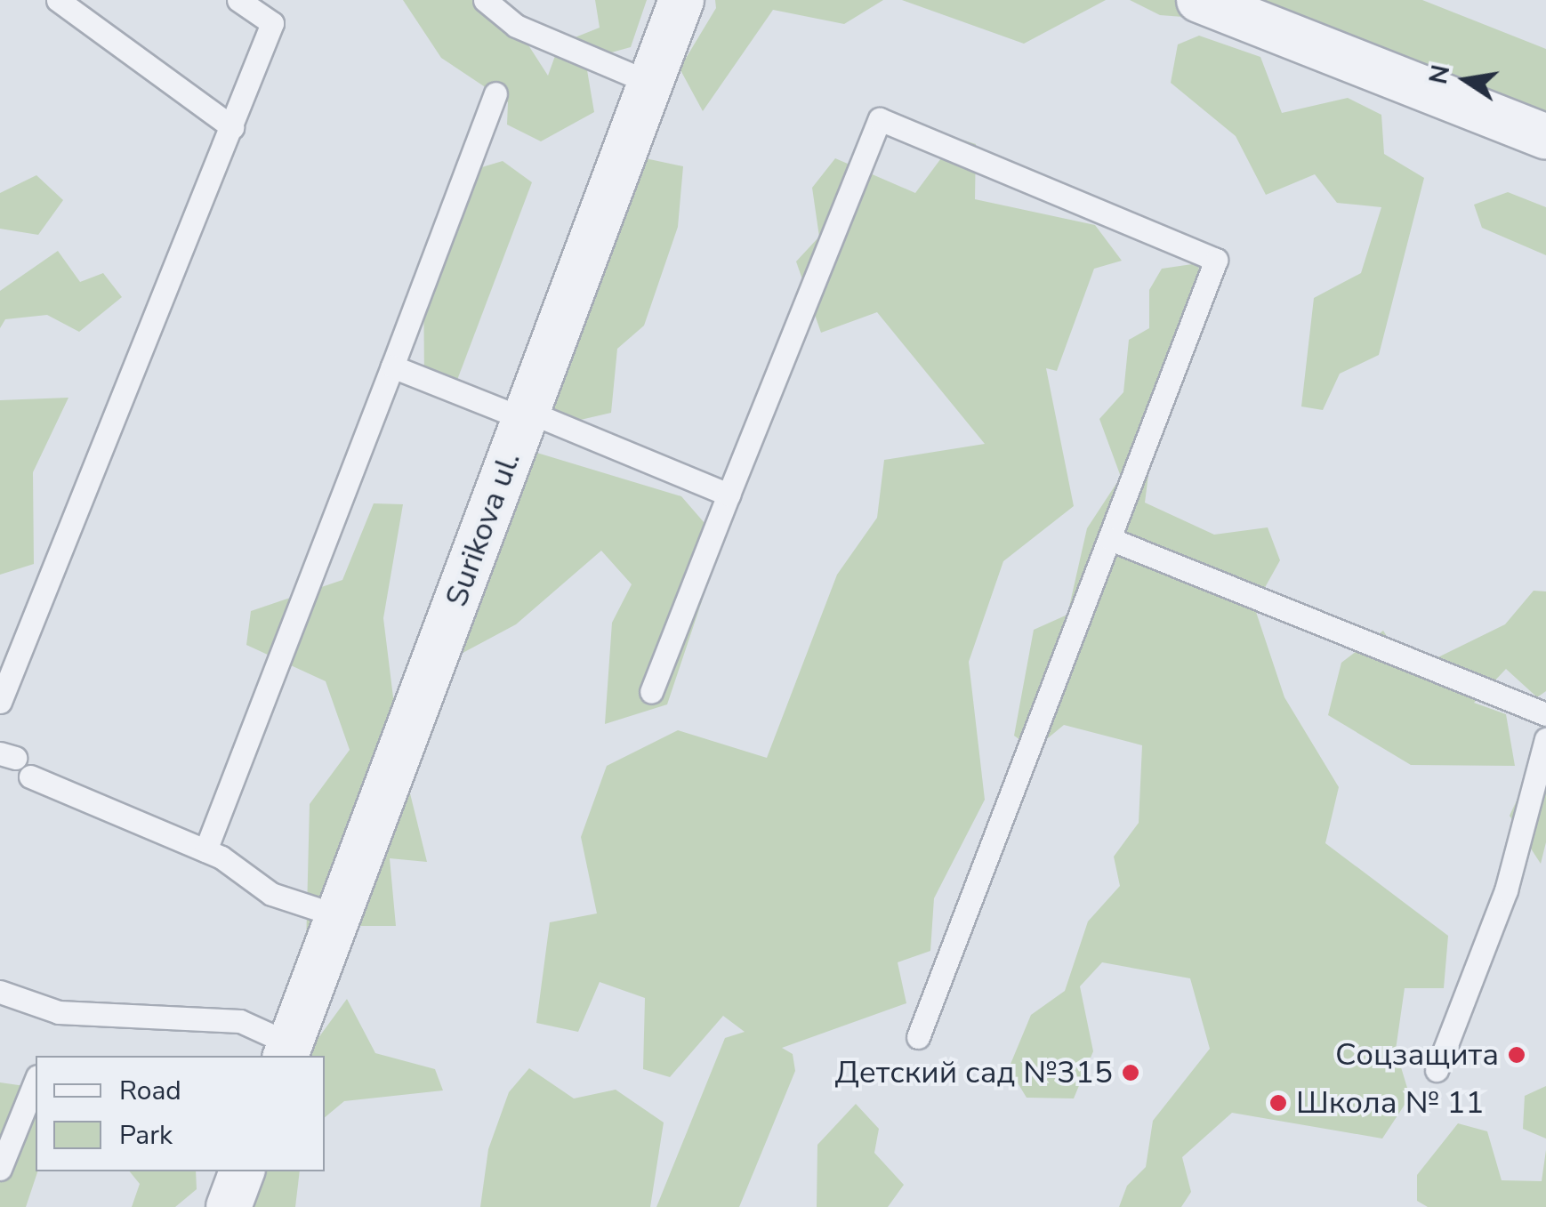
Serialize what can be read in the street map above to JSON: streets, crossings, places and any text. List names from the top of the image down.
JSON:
{
  "streets": {
    "street": ["Surikova ul."]
  },
  "places": ["Соцзащита", "Детский сад №315", "Школа № 11"],
  "legend": ["Road", "Park"],
  "north": "left"
}
